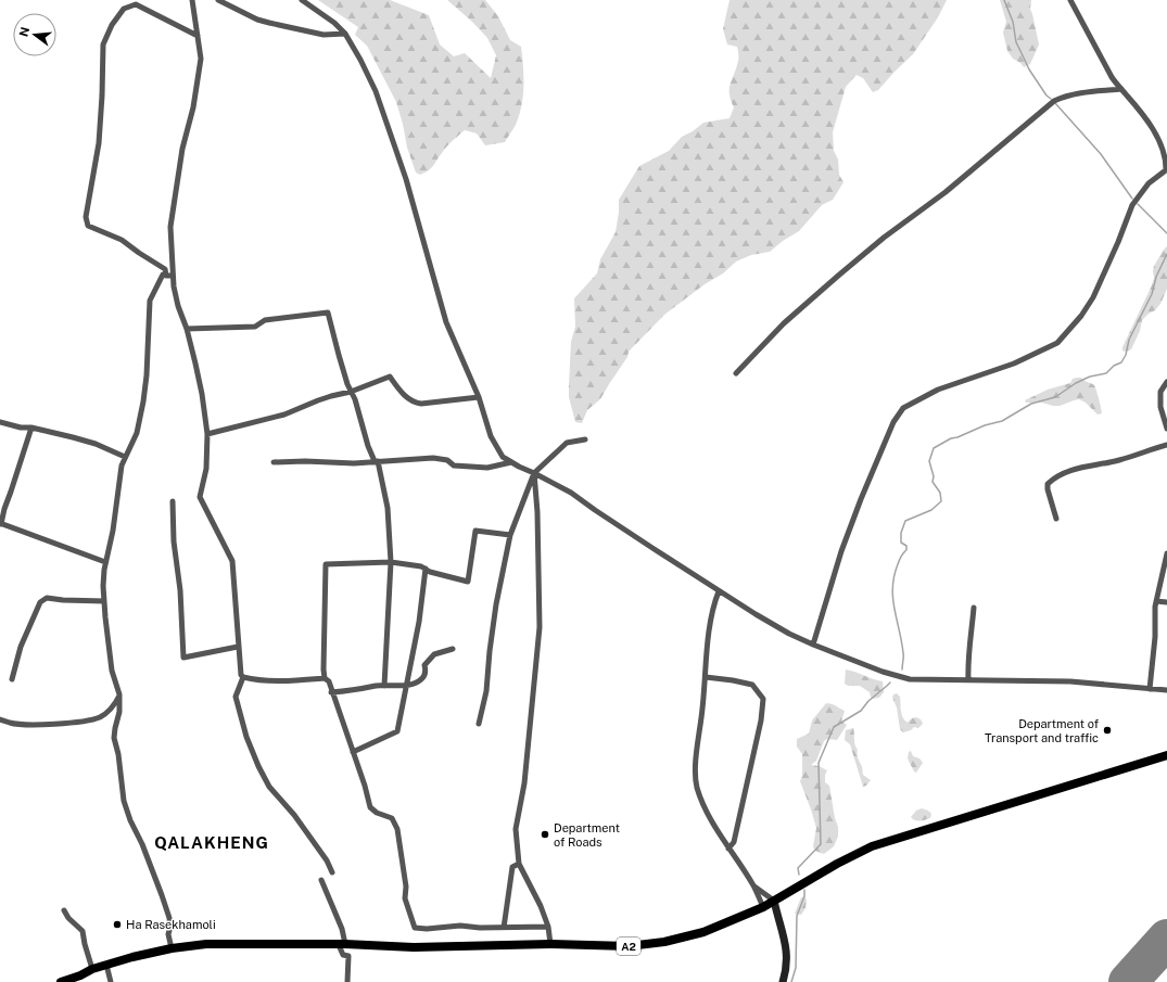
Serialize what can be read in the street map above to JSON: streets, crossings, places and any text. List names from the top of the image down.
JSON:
{
  "streets": {
    "main road": ["A2"]
  },
  "districts": ["QALAKHENG"],
  "places": ["Department of Transport and traffic", "Department of Roads", "Ha Rasekhamoli"],
  "north": "left"
}
